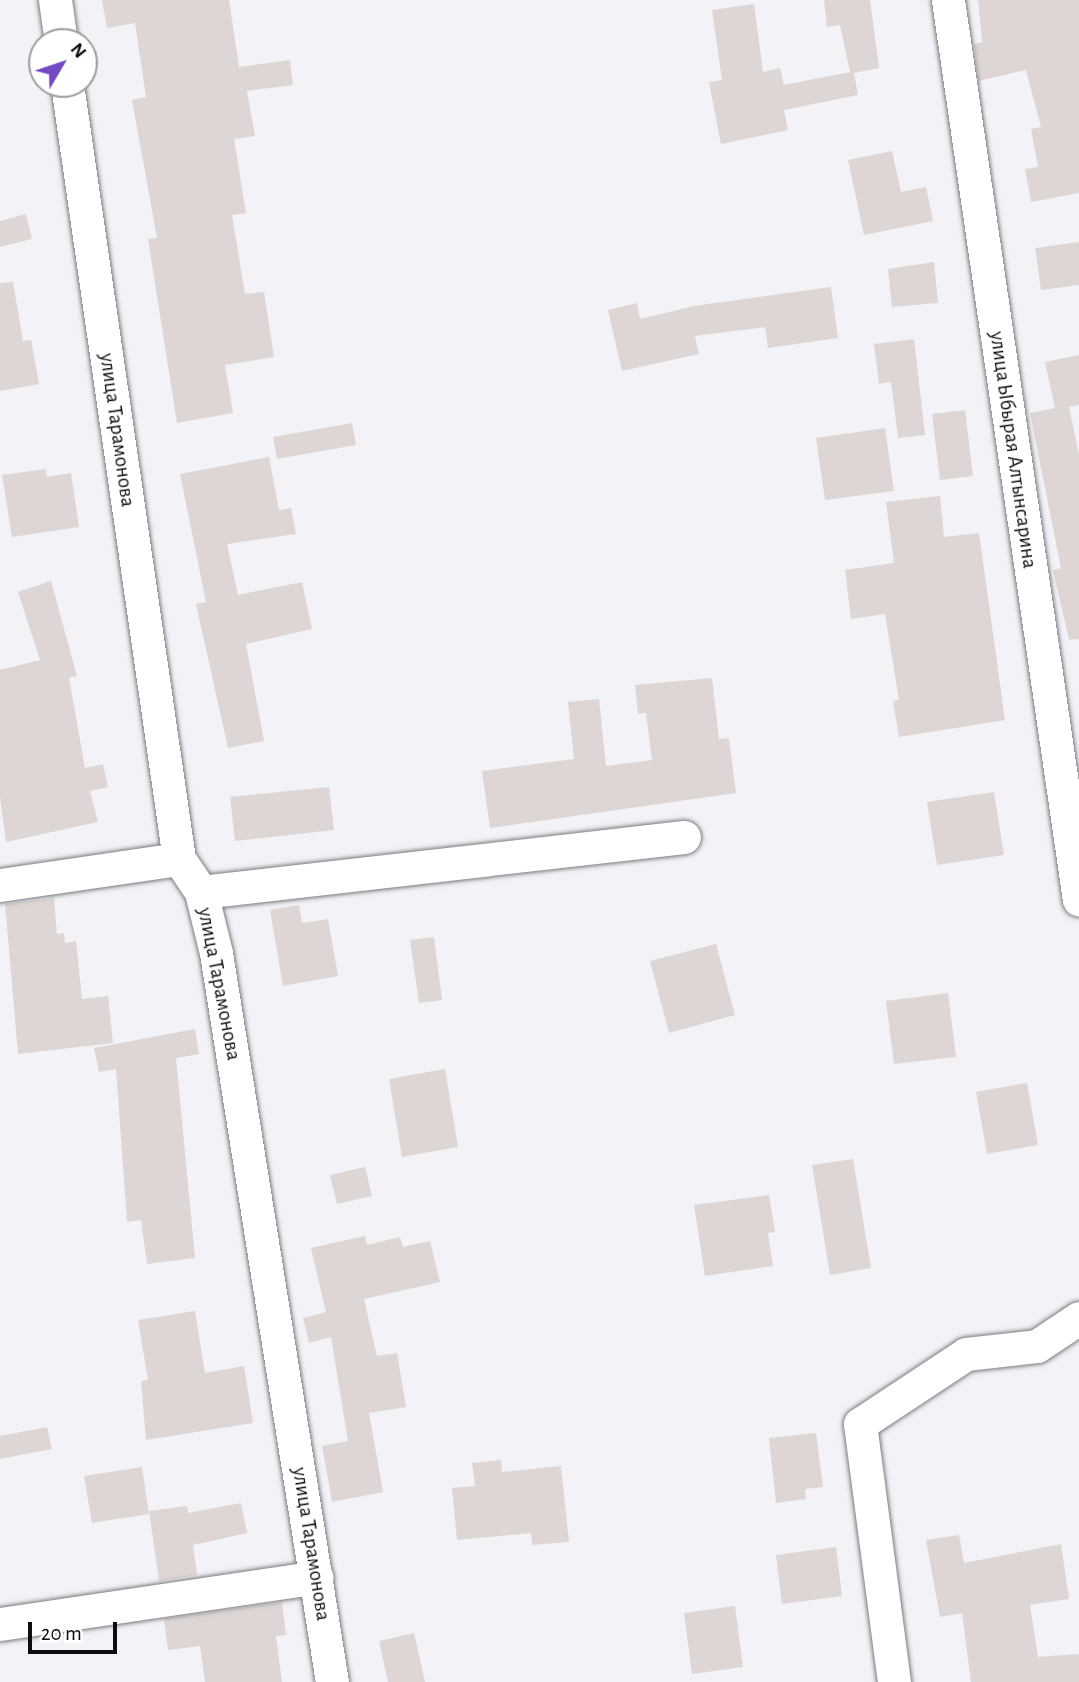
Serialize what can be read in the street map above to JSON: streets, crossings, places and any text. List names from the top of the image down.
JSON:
{
  "streets": {
    "street": ["улица Тарамонова", "улица Ыбырая Алтынсарина"]
  },
  "scale_bar": "20 m",
  "north": "top right"
}
